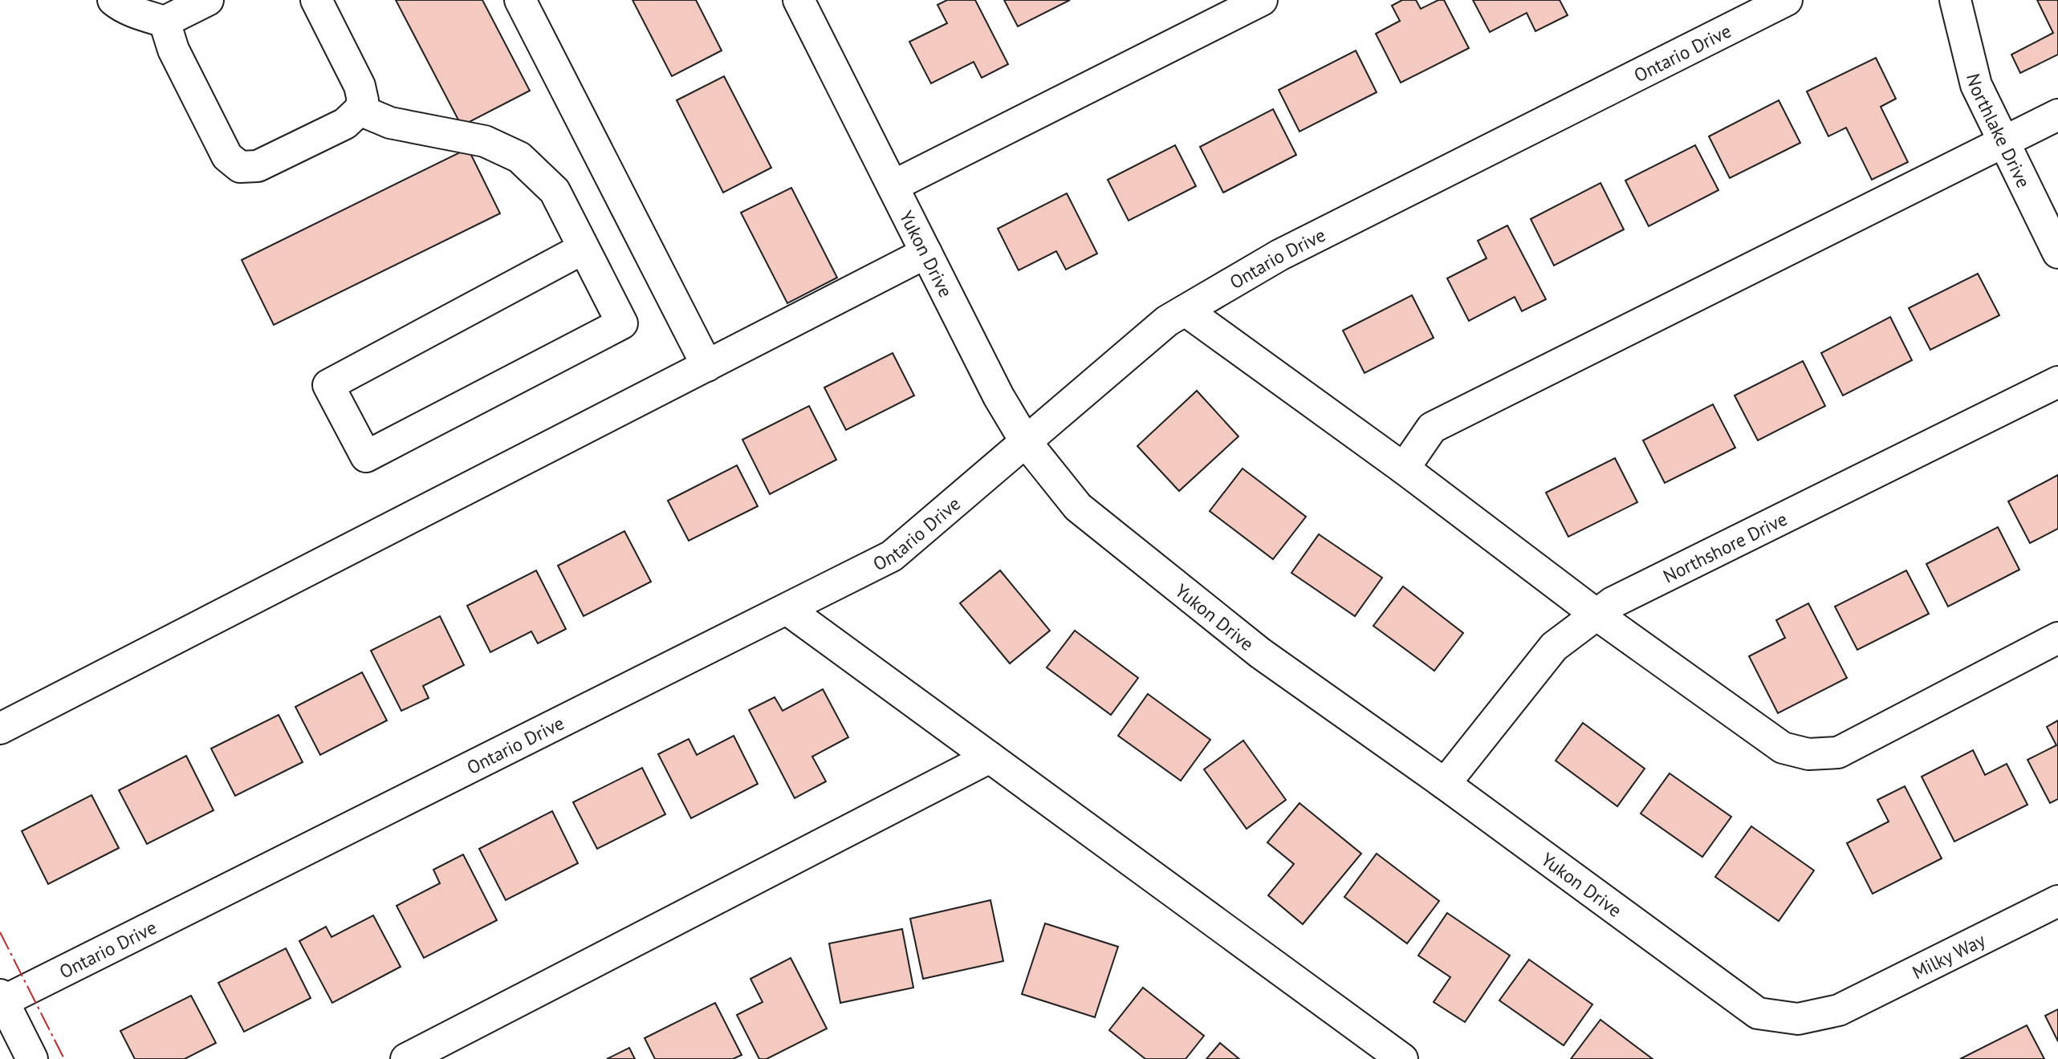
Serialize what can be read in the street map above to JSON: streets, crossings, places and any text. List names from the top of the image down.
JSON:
{
  "streets": {
    "street": [
      "Ontario Drive",
      "Northlake Drive",
      "Yukon Drive",
      "Northshore Drive",
      "Milky Way"
    ]
  },
  "crossings": [
    ["Ontario Drive", "Yukon Drive"],
    ["Yukon Drive", "Northshore Drive"],
    ["Yukon Drive", "Milky Way"]
  ]
}
